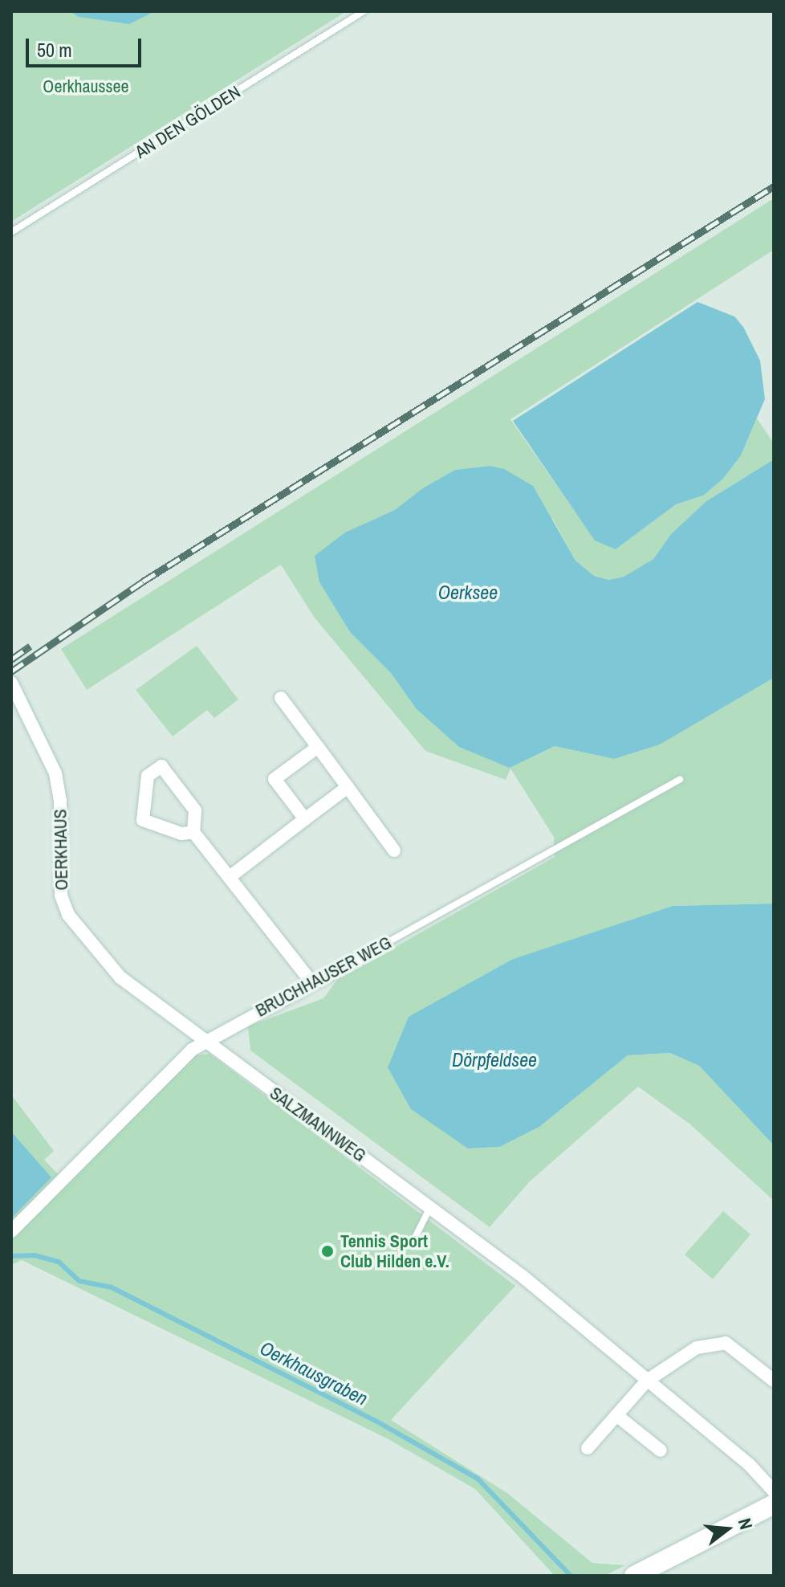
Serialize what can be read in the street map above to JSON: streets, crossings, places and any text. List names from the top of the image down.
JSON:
{
  "streets": {
    "street": ["OERKHAUS", "BRUCHHAUSER WEG", "SALZMANNWEG"],
    "lane": ["AN DEN GÖLDEN"]
  },
  "crossings": [
    ["OERKHAUS", "BRUCHHAUSER WEG"],
    ["OERKHAUS", "SALZMANNWEG"],
    ["BRUCHHAUSER WEG", "SALZMANNWEG"]
  ],
  "water": ["Oerksee", "Dörpfeldsee", "Oerkhausgraben"],
  "parks": ["Oerkhaussee"],
  "places": ["Tennis Sport Club Hilden e.V."],
  "scale_bar": "50 m",
  "north": "right"
}
